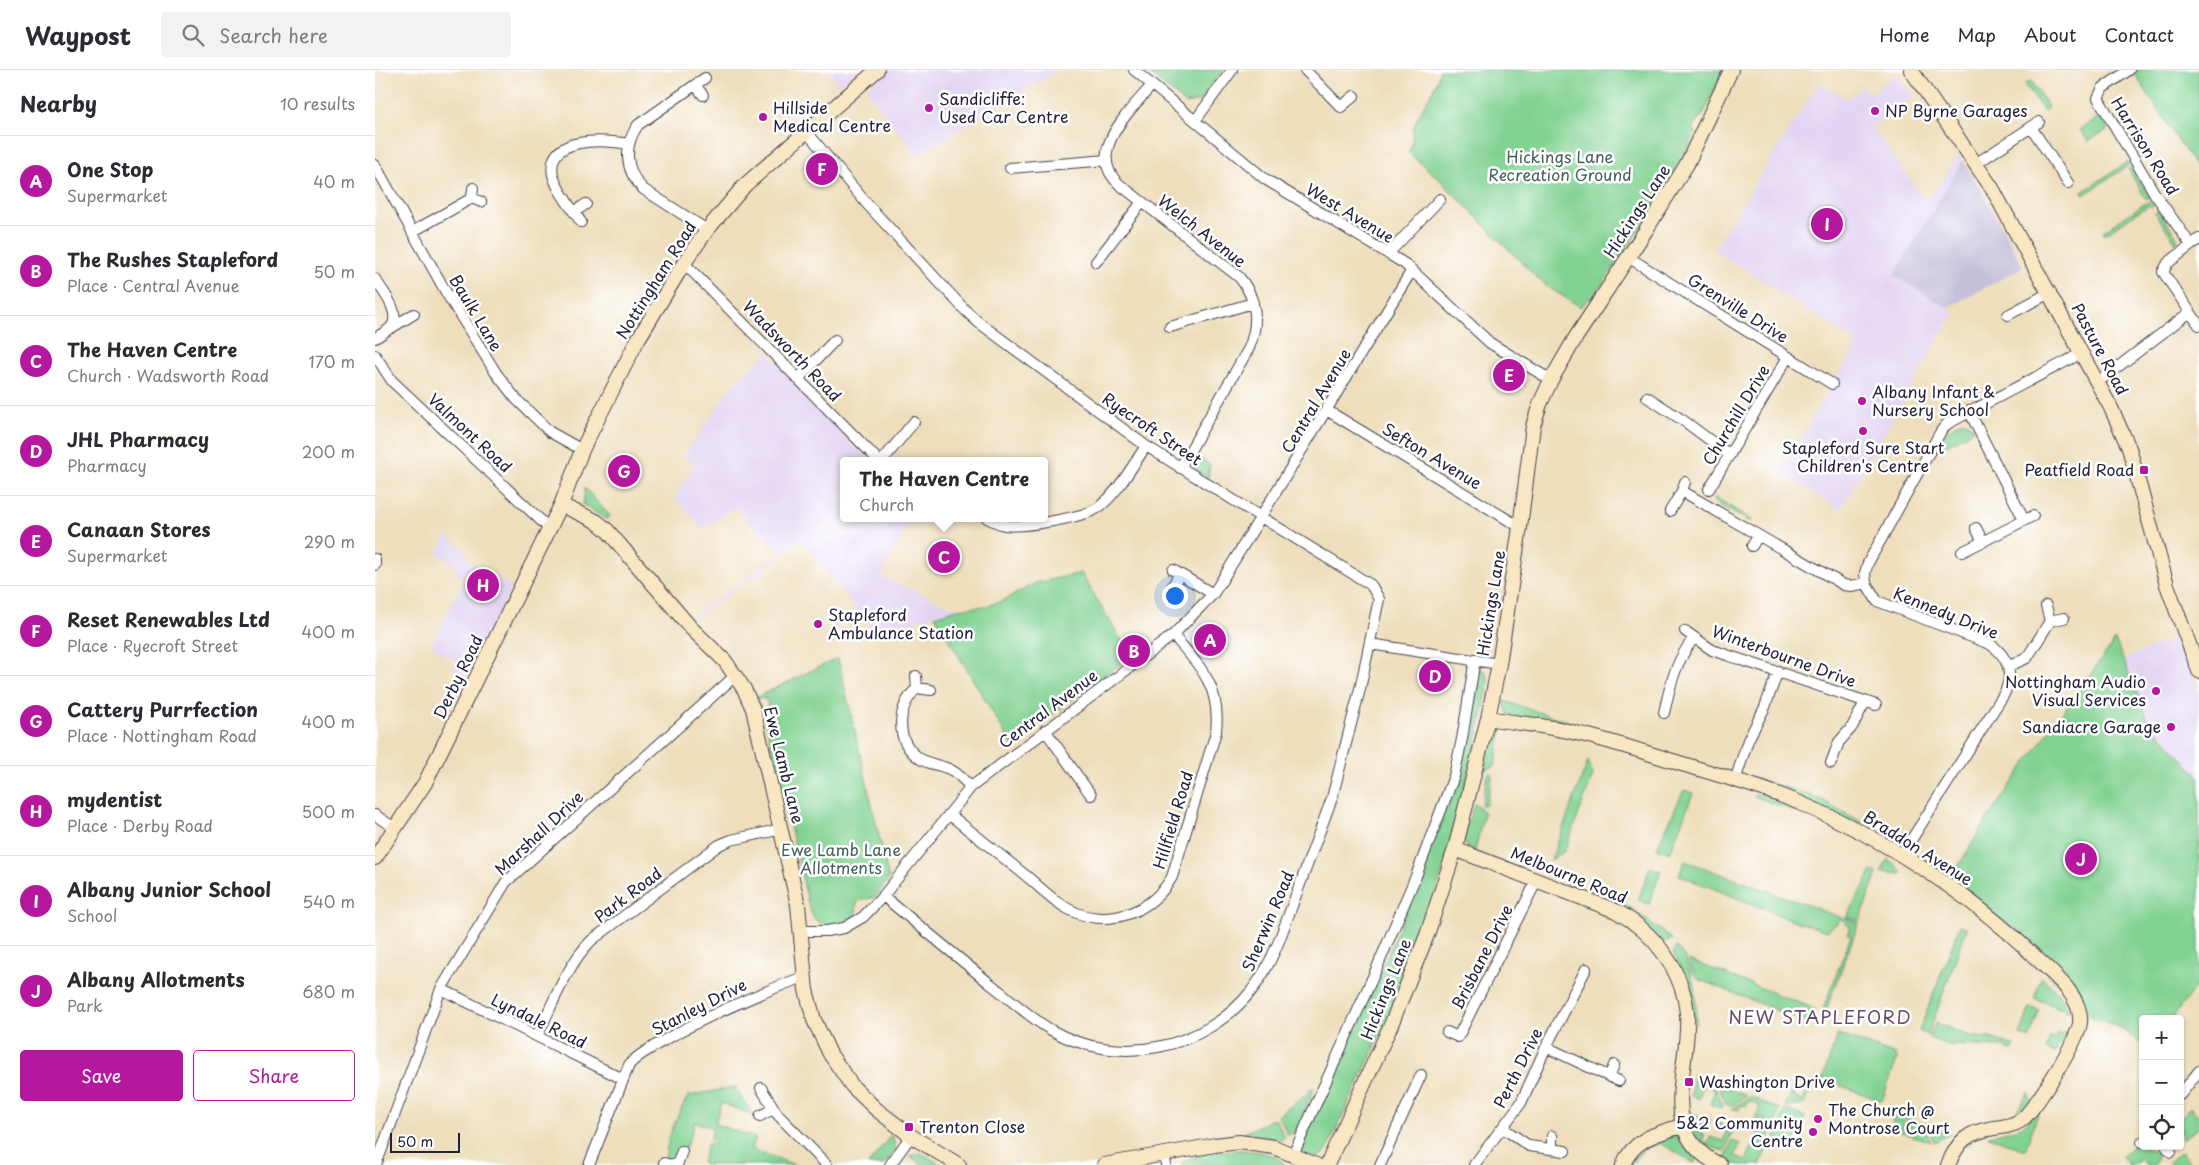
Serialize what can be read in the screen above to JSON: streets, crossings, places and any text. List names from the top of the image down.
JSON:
{
  "streets": {
    "main road": [
      "Hickings Lane",
      "Nottingham Road",
      "Pasture Road",
      "Derby Road",
      "Ewe Lamb Lane",
      "Braddon Avenue",
      "Melbourne Road"
    ],
    "street": [
      "Harrison Road",
      "West Avenue",
      "Welch Avenue",
      "Grenville Drive",
      "Baulk Lane",
      "Wadsworth Road",
      "Central Avenue",
      "Churchill Drive",
      "Ryecroft Street",
      "Valmont Road",
      "Sefton Avenue",
      "Kennedy Drive",
      "Winterbourne Drive",
      "Hillfield Road",
      "Marshall Drive",
      "Park Road",
      "Sherwin Road",
      "Brisbane Drive",
      "Stanley Drive",
      "Lyndale Road",
      "Perth Drive"
    ]
  },
  "crossings": [
    ["Hickings Lane", "West Avenue"],
    ["Hickings Lane", "Grenville Drive"],
    ["Hickings Lane", "Sefton Avenue"],
    ["Hickings Lane", "Braddon Avenue"],
    ["Hickings Lane", "Melbourne Road"],
    ["West Avenue", "Central Avenue"],
    ["Welch Avenue", "Ryecroft Street"],
    ["Nottingham Road", "Baulk Lane"],
    ["Nottingham Road", "Wadsworth Road"],
    ["Nottingham Road", "Ryecroft Street"],
    ["Nottingham Road", "Derby Road"],
    ["Nottingham Road", "Ewe Lamb Lane"],
    ["Grenville Drive", "Churchill Drive"],
    ["Central Avenue", "Ryecroft Street"],
    ["Central Avenue", "Sefton Avenue"],
    ["Central Avenue", "Ewe Lamb Lane"],
    ["Central Avenue", "Hillfield Road"],
    ["Central Avenue", "Sherwin Road"],
    ["Ryecroft Street", "Sherwin Road"],
    ["Valmont Road", "Derby Road"],
    ["Derby Road", "Ewe Lamb Lane"],
    ["Ewe Lamb Lane", "Marshall Drive"],
    ["Ewe Lamb Lane", "Park Road"],
    ["Ewe Lamb Lane", "Stanley Drive"],
    ["Marshall Drive", "Lyndale Road"],
    ["Melbourne Road", "Brisbane Drive"],
    ["Park Road", "Lyndale Road"],
    ["Stanley Drive", "Lyndale Road"]
  ],
  "districts": ["NEW STAPLEFORD"],
  "parks": ["Hickings Lane Recreation Ground", "Ewe Lamb Lane Allotments"],
  "places": {
    "other": [
      "Sandicliffe: Used Car Centre",
      "NP Byrne Garages",
      "Hillside Medical Centre",
      "Albany Infant & Nursery School",
      "Stapleford Sure Start Children's Centre",
      "Stapleford Ambulance Station",
      "Nottingham Audio Visual Services",
      "Sandiacre Garage",
      "The Church @ Montrose Court",
      "5&2 Community Centre"
    ],
    "transit": ["Peatfield Road", "Washington Drive", "Trenton Close"]
  },
  "scale_bar": "50 m",
  "page": {
    "header": "Waypost",
    "search": "Search here",
    "nav": [
      "Home",
      "Map",
      "About",
      "Contact"
    ],
    "heading": ["Nearby", "10 results"],
    "list": [
      {
        "mark": "A",
        "name": "One Stop",
        "note": "Supermarket",
        "value": "40 m"
      },
      {
        "mark": "B",
        "name": "The Rushes Stapleford",
        "note": "Place · Central Avenue",
        "value": "50 m"
      },
      {
        "mark": "C",
        "name": "The Haven Centre",
        "note": "Church · Wadsworth Road",
        "value": "170 m"
      },
      {
        "mark": "D",
        "name": "JHL Pharmacy",
        "note": "Pharmacy",
        "value": "200 m"
      },
      {
        "mark": "E",
        "name": "Canaan Stores",
        "note": "Supermarket",
        "value": "290 m"
      },
      {
        "mark": "F",
        "name": "Reset Renewables Ltd",
        "note": "Place · Ryecroft Street",
        "value": "400 m"
      },
      {
        "mark": "G",
        "name": "Cattery Purrfection",
        "note": "Place · Nottingham Road",
        "value": "400 m"
      },
      {
        "mark": "H",
        "name": "mydentist",
        "note": "Place · Derby Road",
        "value": "500 m"
      },
      {
        "mark": "I",
        "name": "Albany Junior School",
        "note": "School",
        "value": "540 m"
      },
      {
        "mark": "J",
        "name": "Albany Allotments",
        "note": "Park",
        "value": "680 m"
      }
    ],
    "pins": [
      "F",
      "I",
      "E",
      "G",
      "C",
      "H",
      "A",
      "B",
      "D",
      "J"
    ],
    "popup": ["The Haven Centre", "Church"],
    "map_buttons": ["+", "−"],
    "buttons": ["Save", "Share"],
    "scale": "50 m"
  }
}
